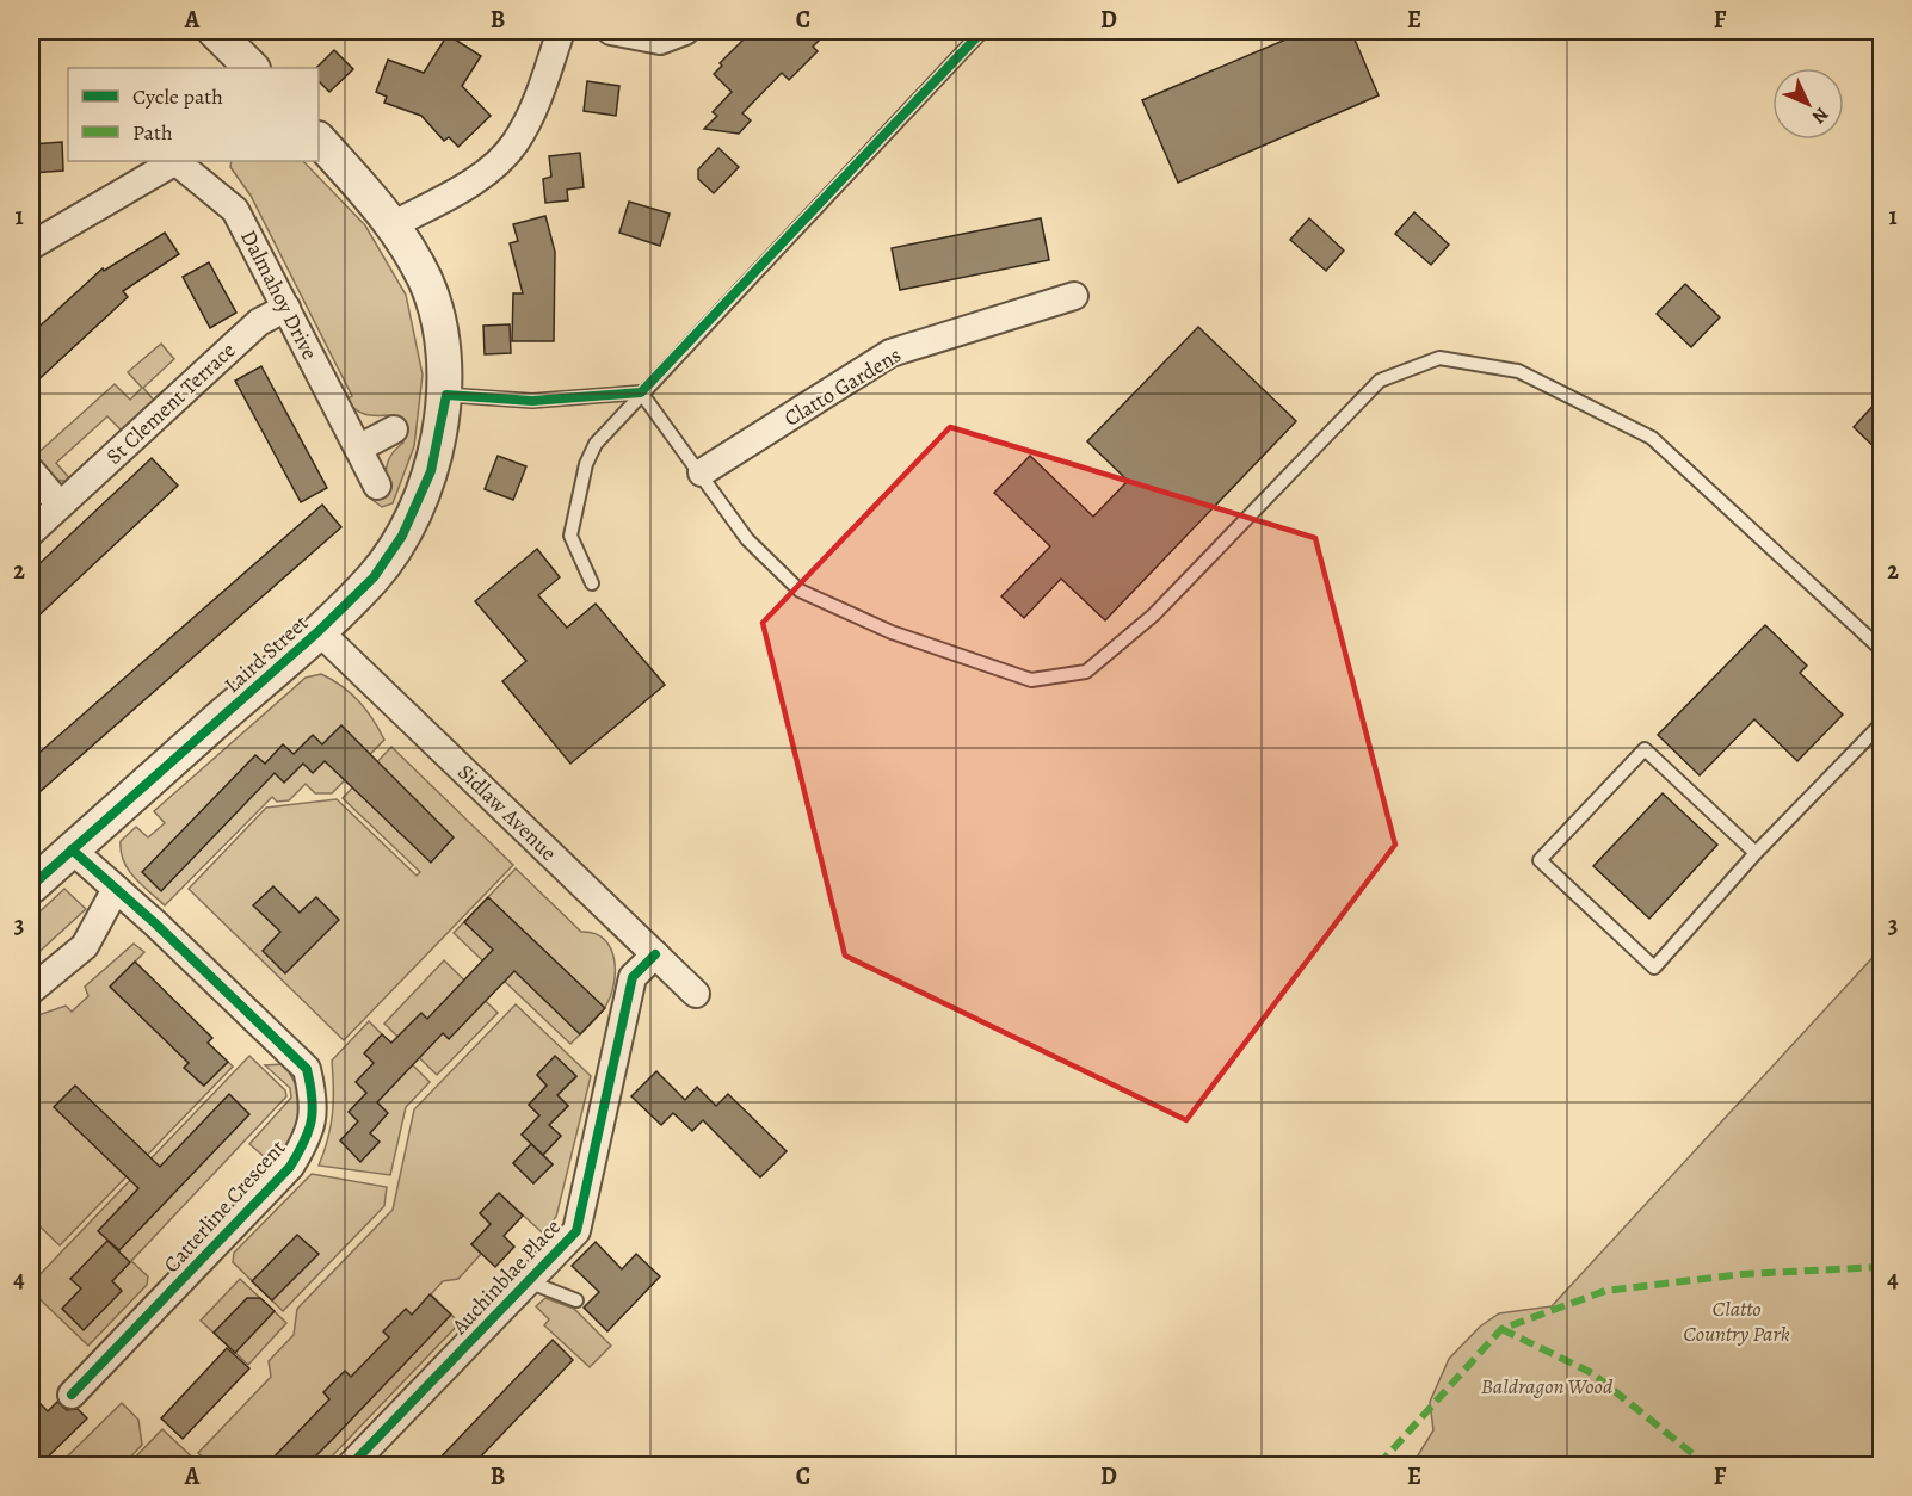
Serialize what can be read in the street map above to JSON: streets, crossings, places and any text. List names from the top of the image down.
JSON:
{
  "streets": {
    "street": [
      "Dalmahoy Drive",
      "Clatto Gardens",
      "St Clement Terrace",
      "Laird Street",
      "Sidlaw Avenue",
      "Catterline Crescent",
      "Auchinblae Place"
    ]
  },
  "crossings": [
    ["Dalmahoy Drive", "St Clement Terrace"],
    ["Laird Street", "Sidlaw Avenue"],
    ["Laird Street", "Catterline Crescent"],
    ["Sidlaw Avenue", "Auchinblae Place"]
  ],
  "parks": ["Clatto Country Park", "Baldragon Wood"],
  "legend": ["Cycle path", "Path"],
  "north": "bottom right",
  "grid": {
    "columns": [
      "A",
      "B",
      "C",
      "D",
      "E",
      "F"
    ],
    "rows": [
      "1",
      "2",
      "3",
      "4"
    ]
  }
}
